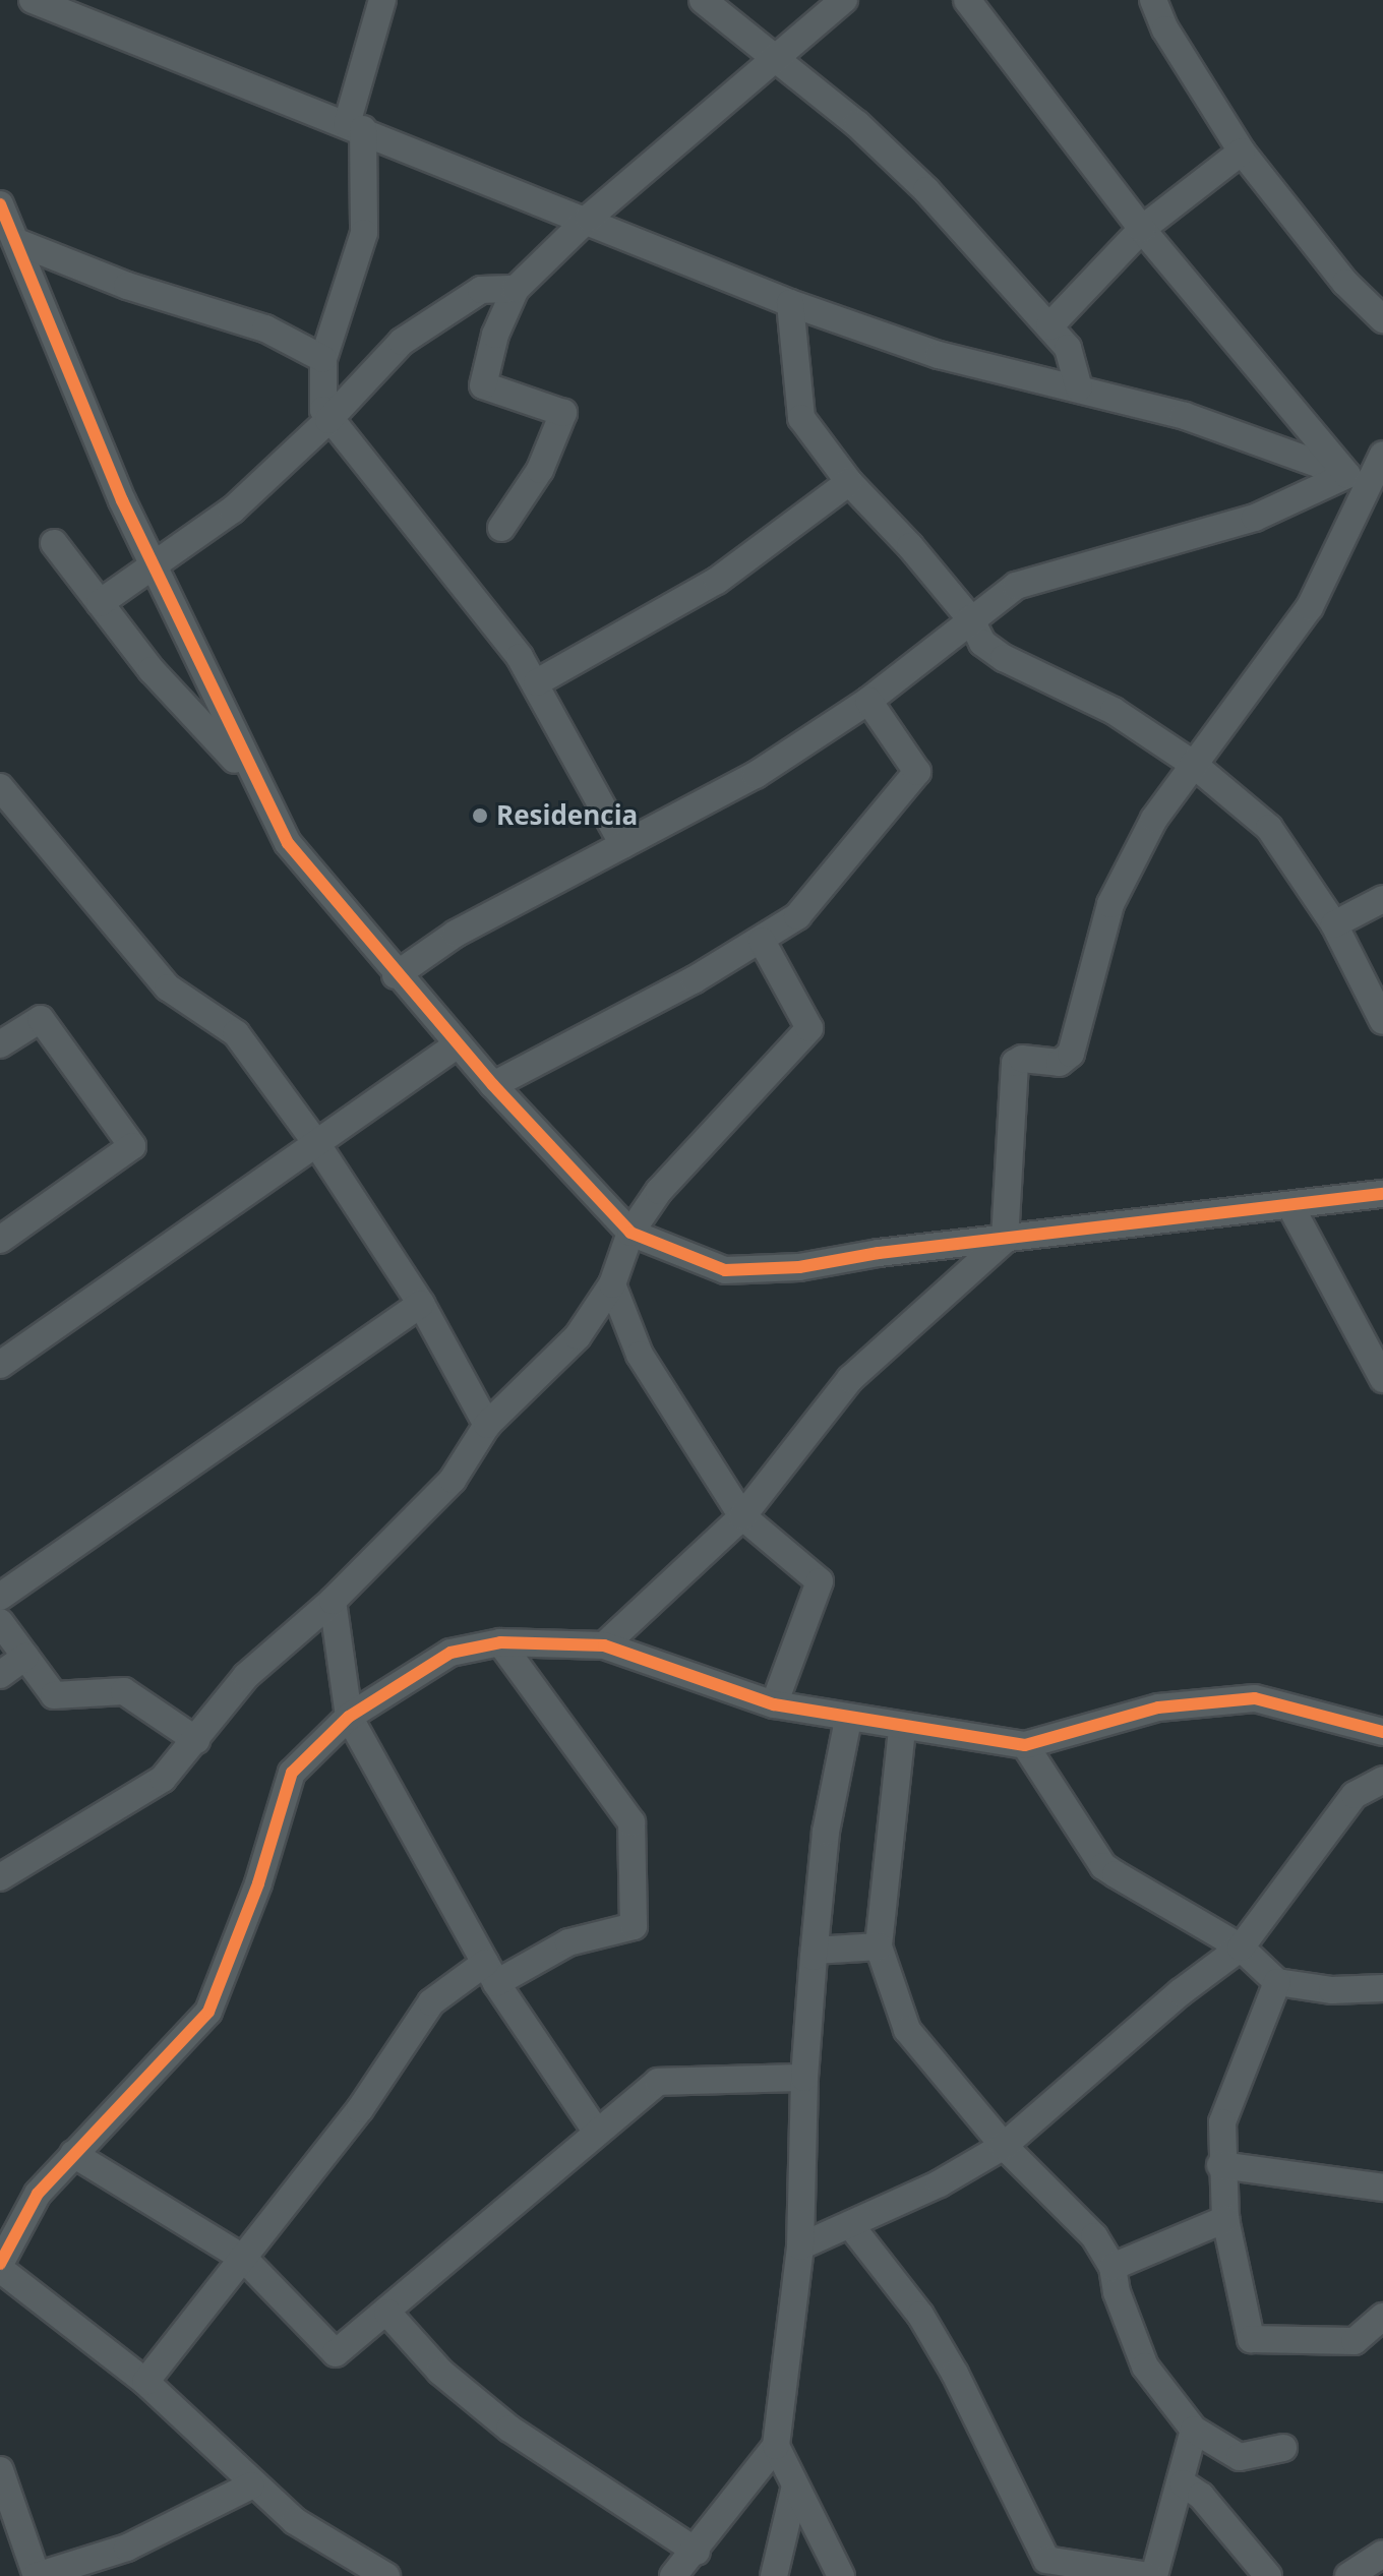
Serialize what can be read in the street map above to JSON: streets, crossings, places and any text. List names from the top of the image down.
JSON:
{
  "places": ["Residencia"]
}
